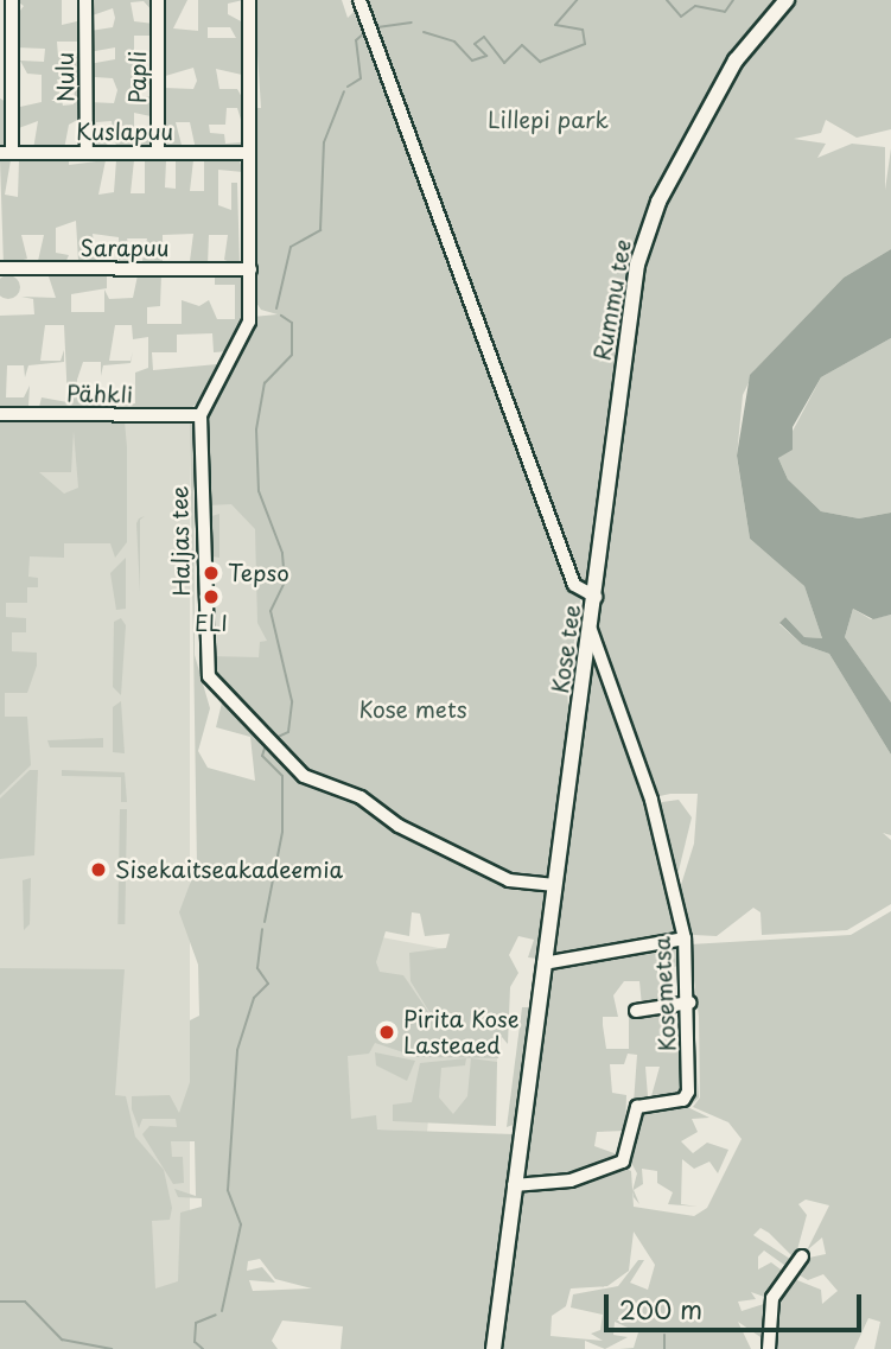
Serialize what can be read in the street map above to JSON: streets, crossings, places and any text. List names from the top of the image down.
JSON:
{
  "streets": {
    "main road": ["Rummu tee", "Kose tee"],
    "street": [
      "Nulu",
      "Papli",
      "Kuslapuu",
      "Sarapuu",
      "Pähkli",
      "Haljas tee",
      "Kosemetsa"
    ]
  },
  "crossings": [
    ["Nulu", "Kuslapuu"],
    ["Papli", "Kuslapuu"],
    ["Kuslapuu", "Haljas tee"],
    ["Sarapuu", "Haljas tee"],
    ["Rummu tee", "Kose tee"],
    ["Pähkli", "Haljas tee"],
    ["Haljas tee", "Kose tee"],
    ["Kose tee", "Kosemetsa"]
  ],
  "parks": ["Lillepi park", "Kose mets"],
  "places": [
    "Tepso",
    "ELI",
    "Sisekaitseakadeemia",
    "Pirita Kose Lasteaed"
  ],
  "scale_bar": "200 m"
}
